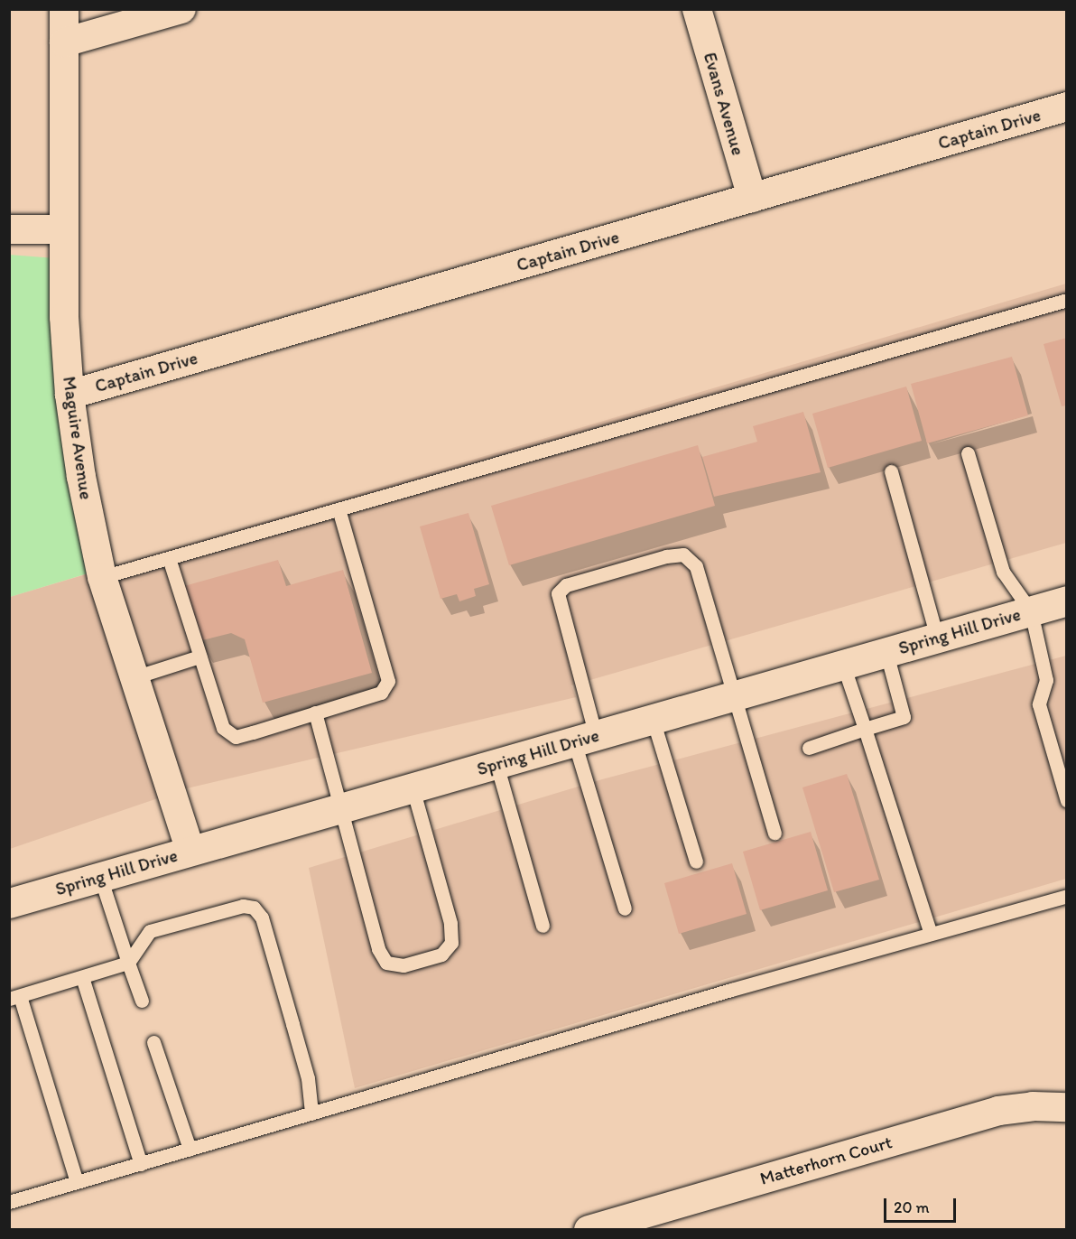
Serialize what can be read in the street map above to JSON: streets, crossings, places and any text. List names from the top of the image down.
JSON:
{
  "streets": {
    "main road": ["Spring Hill Drive"],
    "street": [
      "Evans Avenue",
      "Captain Drive",
      "Maguire Avenue",
      "Matterhorn Court"
    ]
  },
  "crossings": [
    ["Evans Avenue", "Captain Drive"],
    ["Captain Drive", "Maguire Avenue"],
    ["Maguire Avenue", "Spring Hill Drive"]
  ],
  "scale_bar": "20 m"
}
